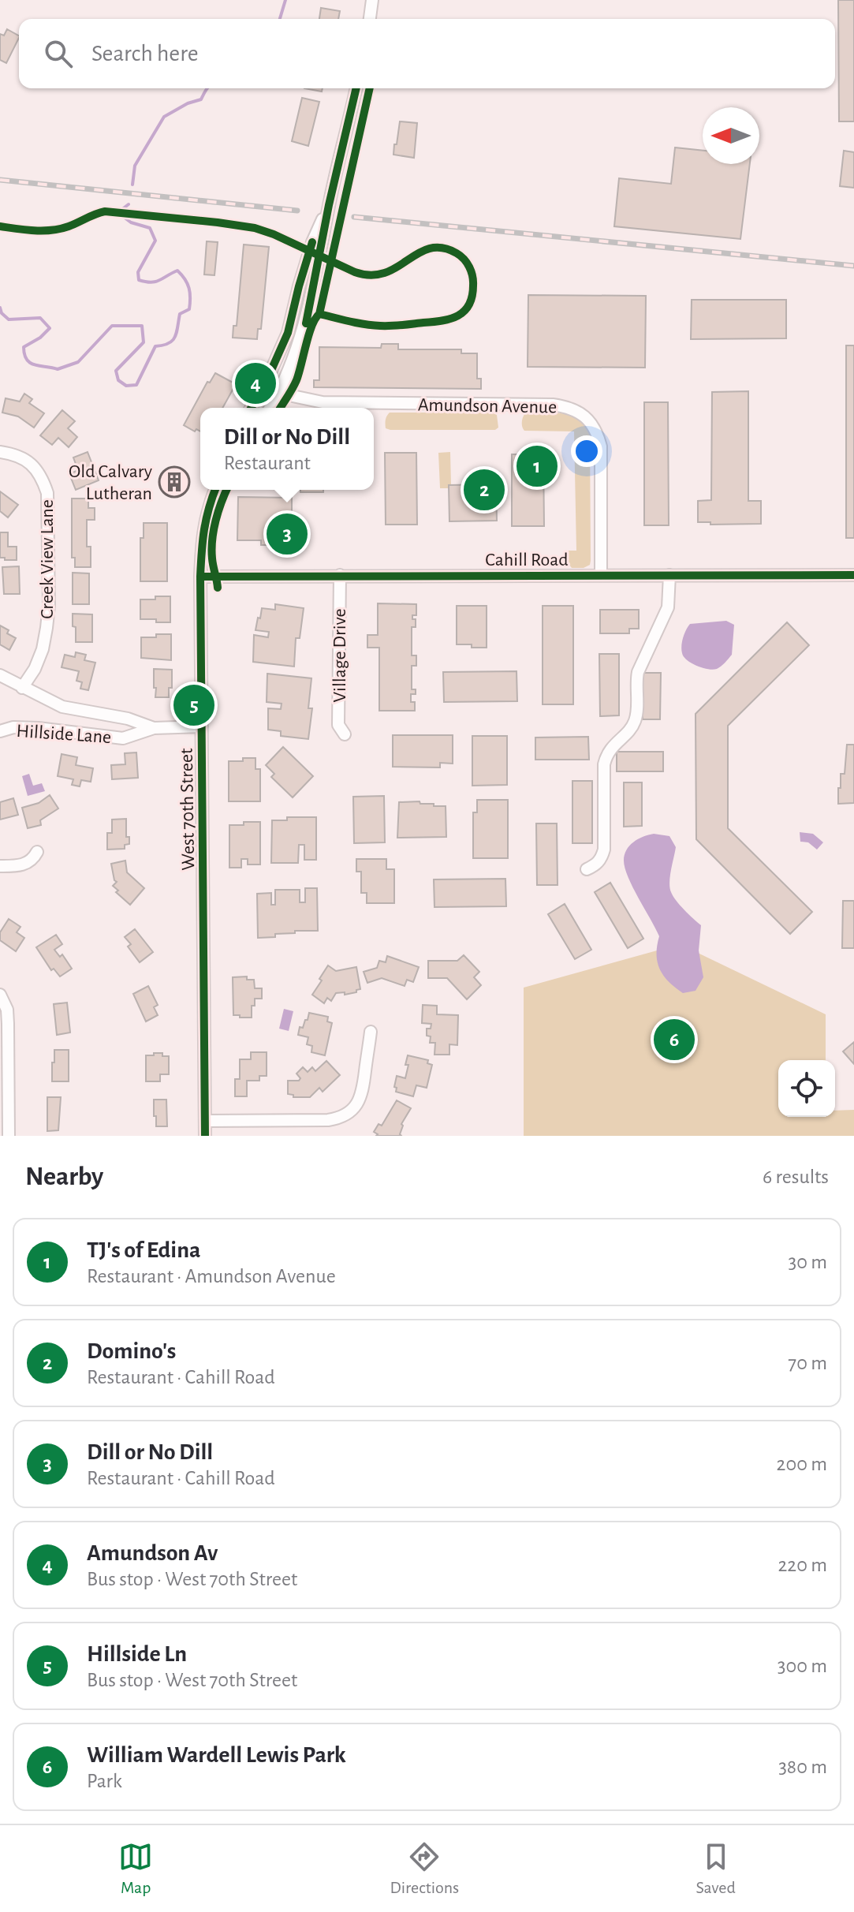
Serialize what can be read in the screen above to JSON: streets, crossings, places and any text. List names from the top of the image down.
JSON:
{
  "streets": {
    "street": [
      "Amundson Avenue",
      "Creek View Lane",
      "Cahill Road",
      "Village Drive",
      "Hillside Lane",
      "West 70th Street"
    ]
  },
  "crossings": [
    ["Amundson Avenue", "Cahill Road"],
    ["Cahill Road", "Village Drive"],
    ["Cahill Road", "West 70th Street"],
    ["Hillside Lane", "West 70th Street"]
  ],
  "places": {
    "building": ["Old Calvary Lutheran"]
  },
  "north": "left",
  "page": {
    "search": "Search here",
    "pins": [
      "4",
      "1",
      "2",
      "3",
      "5",
      "6"
    ],
    "popup": ["Dill or No Dill", "Restaurant"],
    "heading": ["Nearby", "6 results"],
    "list": [
      {
        "mark": "1",
        "name": "TJ's of Edina",
        "note": "Restaurant · Amundson Avenue",
        "value": "30 m"
      },
      {
        "mark": "2",
        "name": "Domino's",
        "note": "Restaurant · Cahill Road",
        "value": "70 m"
      },
      {
        "mark": "3",
        "name": "Dill or No Dill",
        "note": "Restaurant · Cahill Road",
        "value": "200 m"
      },
      {
        "mark": "4",
        "name": "Amundson Av",
        "note": "Bus stop · West 70th Street",
        "value": "220 m"
      },
      {
        "mark": "5",
        "name": "Hillside Ln",
        "note": "Bus stop · West 70th Street",
        "value": "300 m"
      },
      {
        "mark": "6",
        "name": "William Wardell Lewis Park",
        "note": "Park",
        "value": "380 m"
      }
    ],
    "nav": ["Map", "Directions", "Saved"]
  }
}
